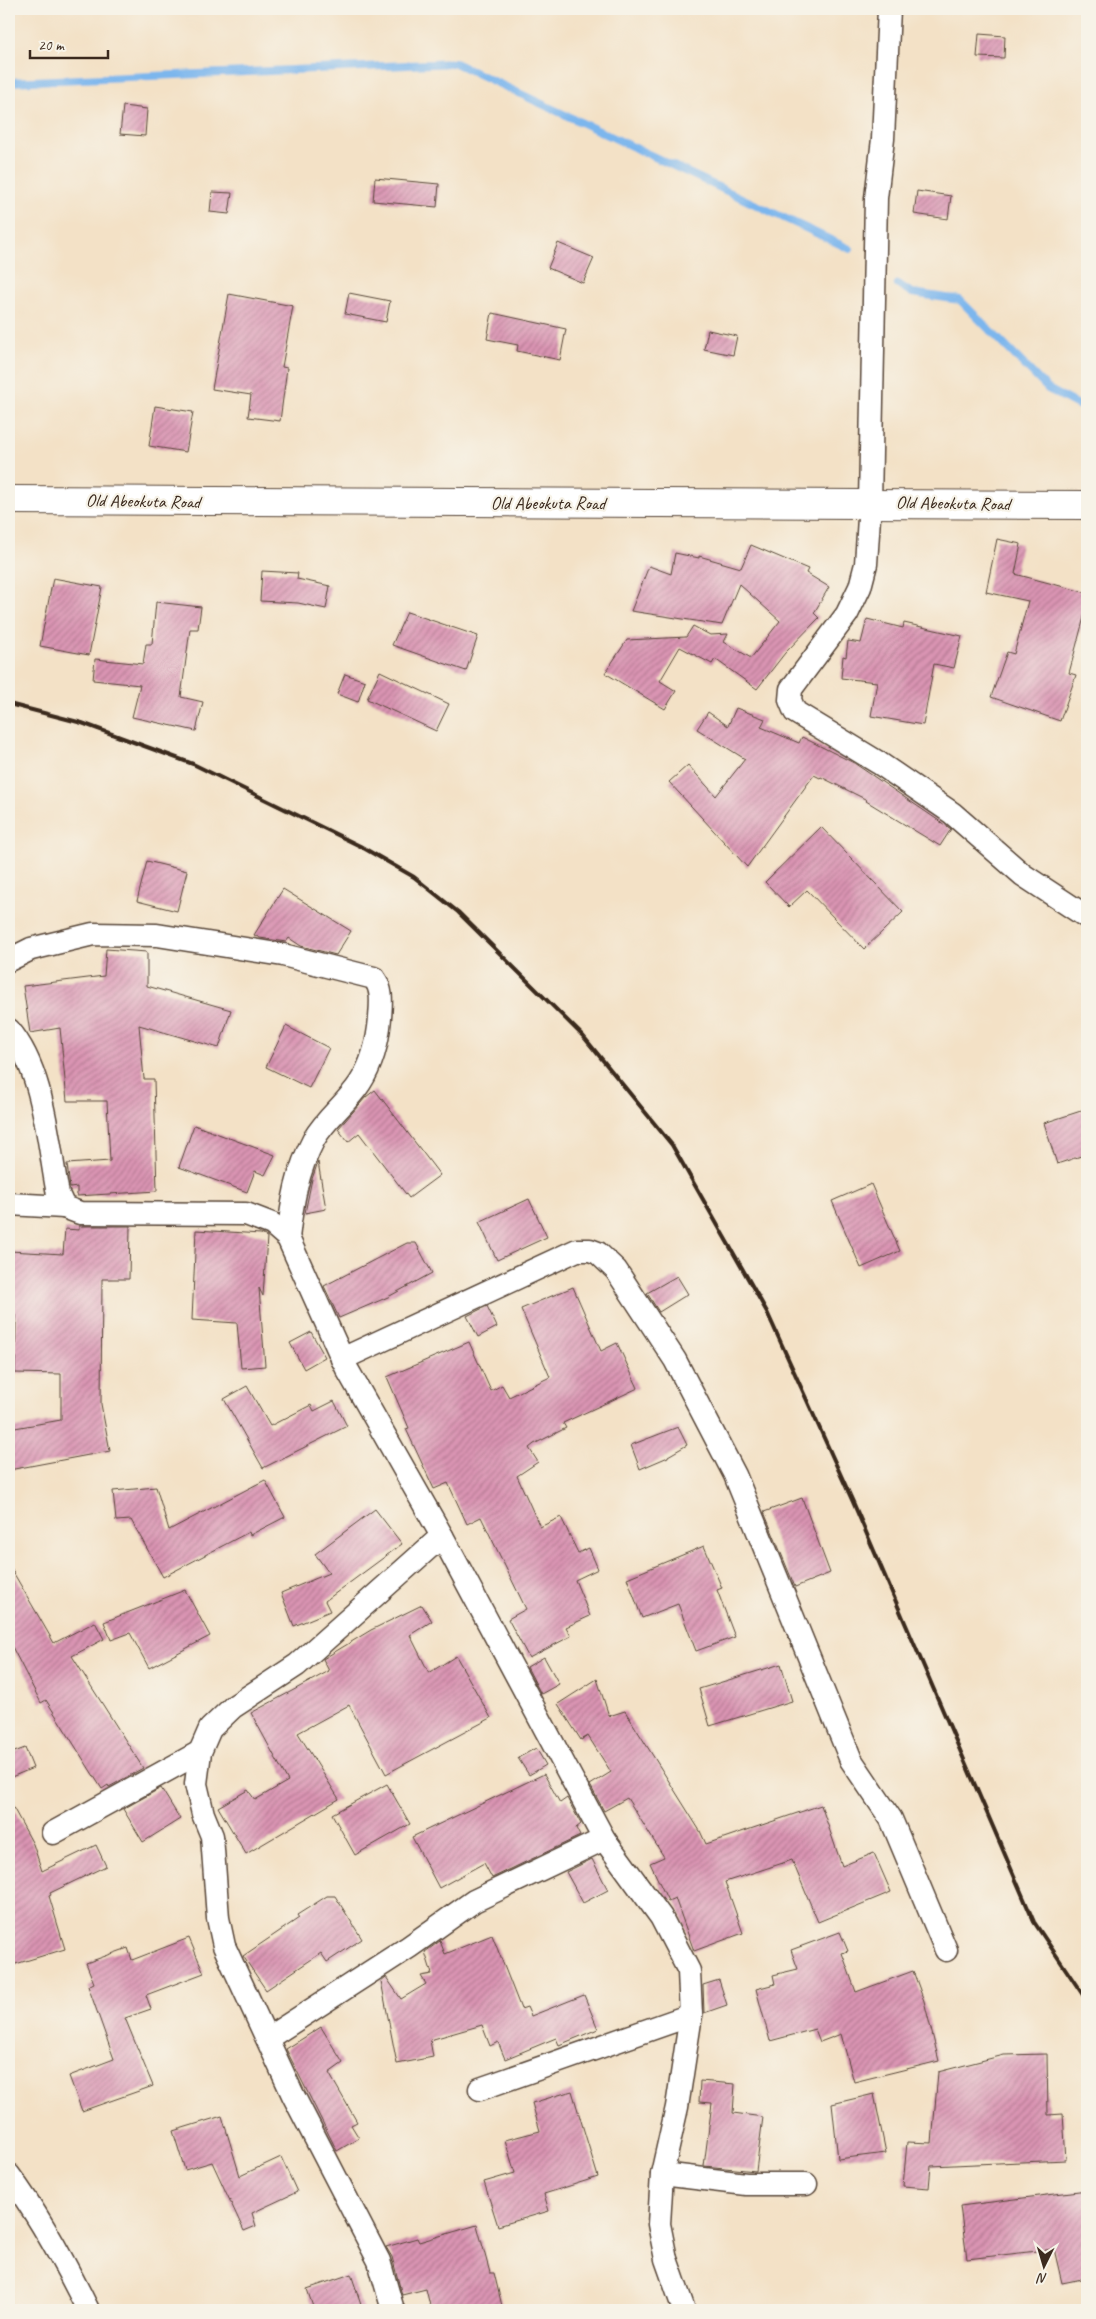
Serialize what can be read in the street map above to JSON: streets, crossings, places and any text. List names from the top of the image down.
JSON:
{
  "streets": {
    "highway": ["Old Abeokuta Road"]
  },
  "scale_bar": "20 m",
  "north": "bottom"
}
